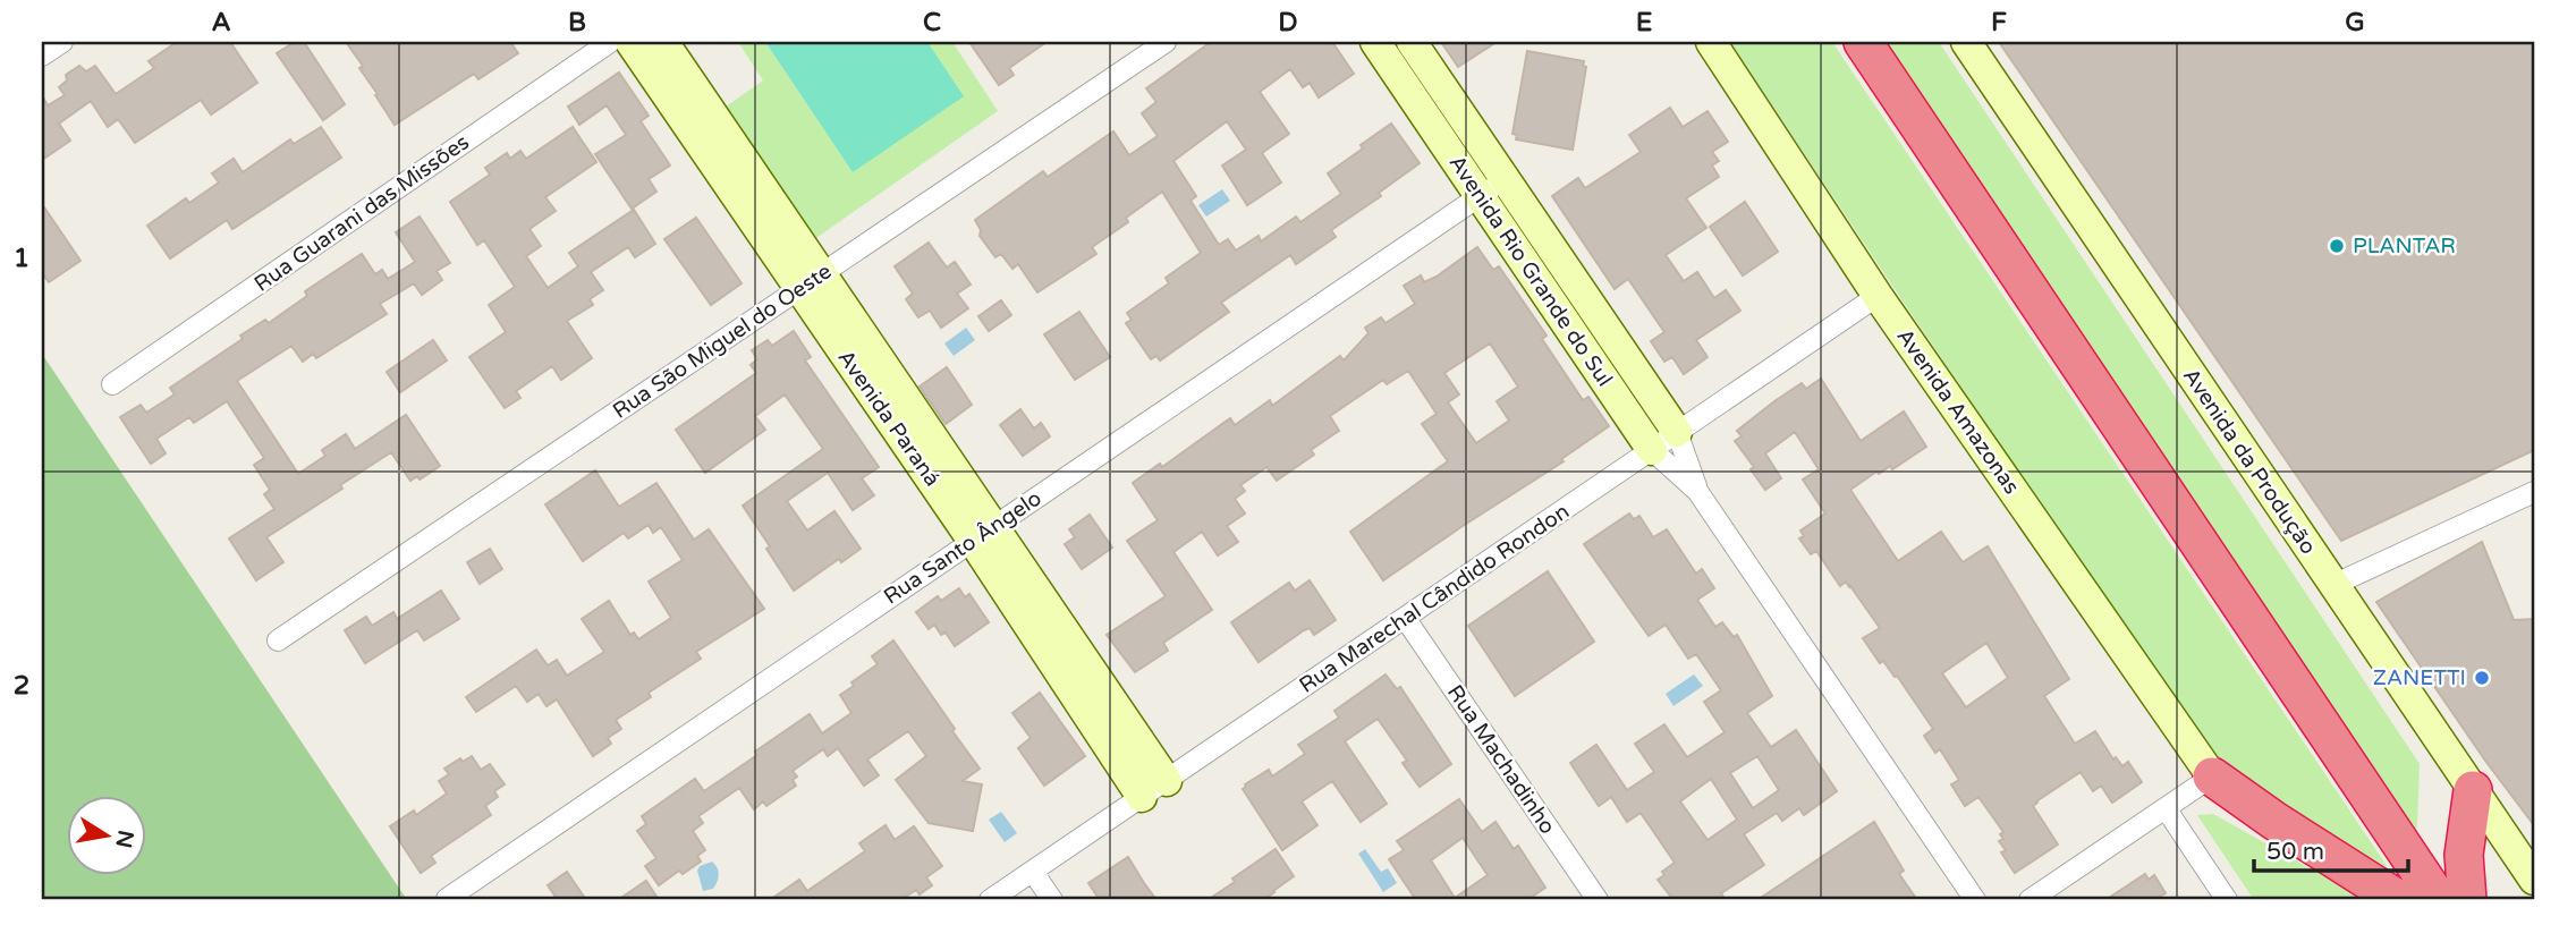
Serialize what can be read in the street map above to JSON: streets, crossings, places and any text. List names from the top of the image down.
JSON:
{
  "streets": {
    "street": [
      "Rua Guarani das Missões",
      "Avenida Rio Grande do Sul",
      "Rua São Miguel do Oeste",
      "Avenida Amazonas",
      "Avenida Paraná",
      "Avenida da Produção",
      "Rua Santo Ângelo",
      "Rua Marechal Cândido Rondon",
      "Rua Machadinho"
    ]
  },
  "crossings": [
    ["Avenida Rio Grande do Sul", "Rua Santo Ângelo"],
    ["Avenida Rio Grande do Sul", "Rua Marechal Cândido Rondon"],
    ["Rua São Miguel do Oeste", "Avenida Paraná"],
    ["Avenida Amazonas", "Rua Marechal Cândido Rondon"],
    ["Avenida Paraná", "Rua Santo Ângelo"],
    ["Avenida Paraná", "Rua Marechal Cândido Rondon"],
    ["Rua Marechal Cândido Rondon", "Rua Machadinho"]
  ],
  "places": ["PLANTAR", "ZANETTI"],
  "scale_bar": "50 m",
  "north": "right",
  "grid": {
    "columns": [
      "A",
      "B",
      "C",
      "D",
      "E",
      "F",
      "G"
    ],
    "rows": ["1", "2"]
  }
}
